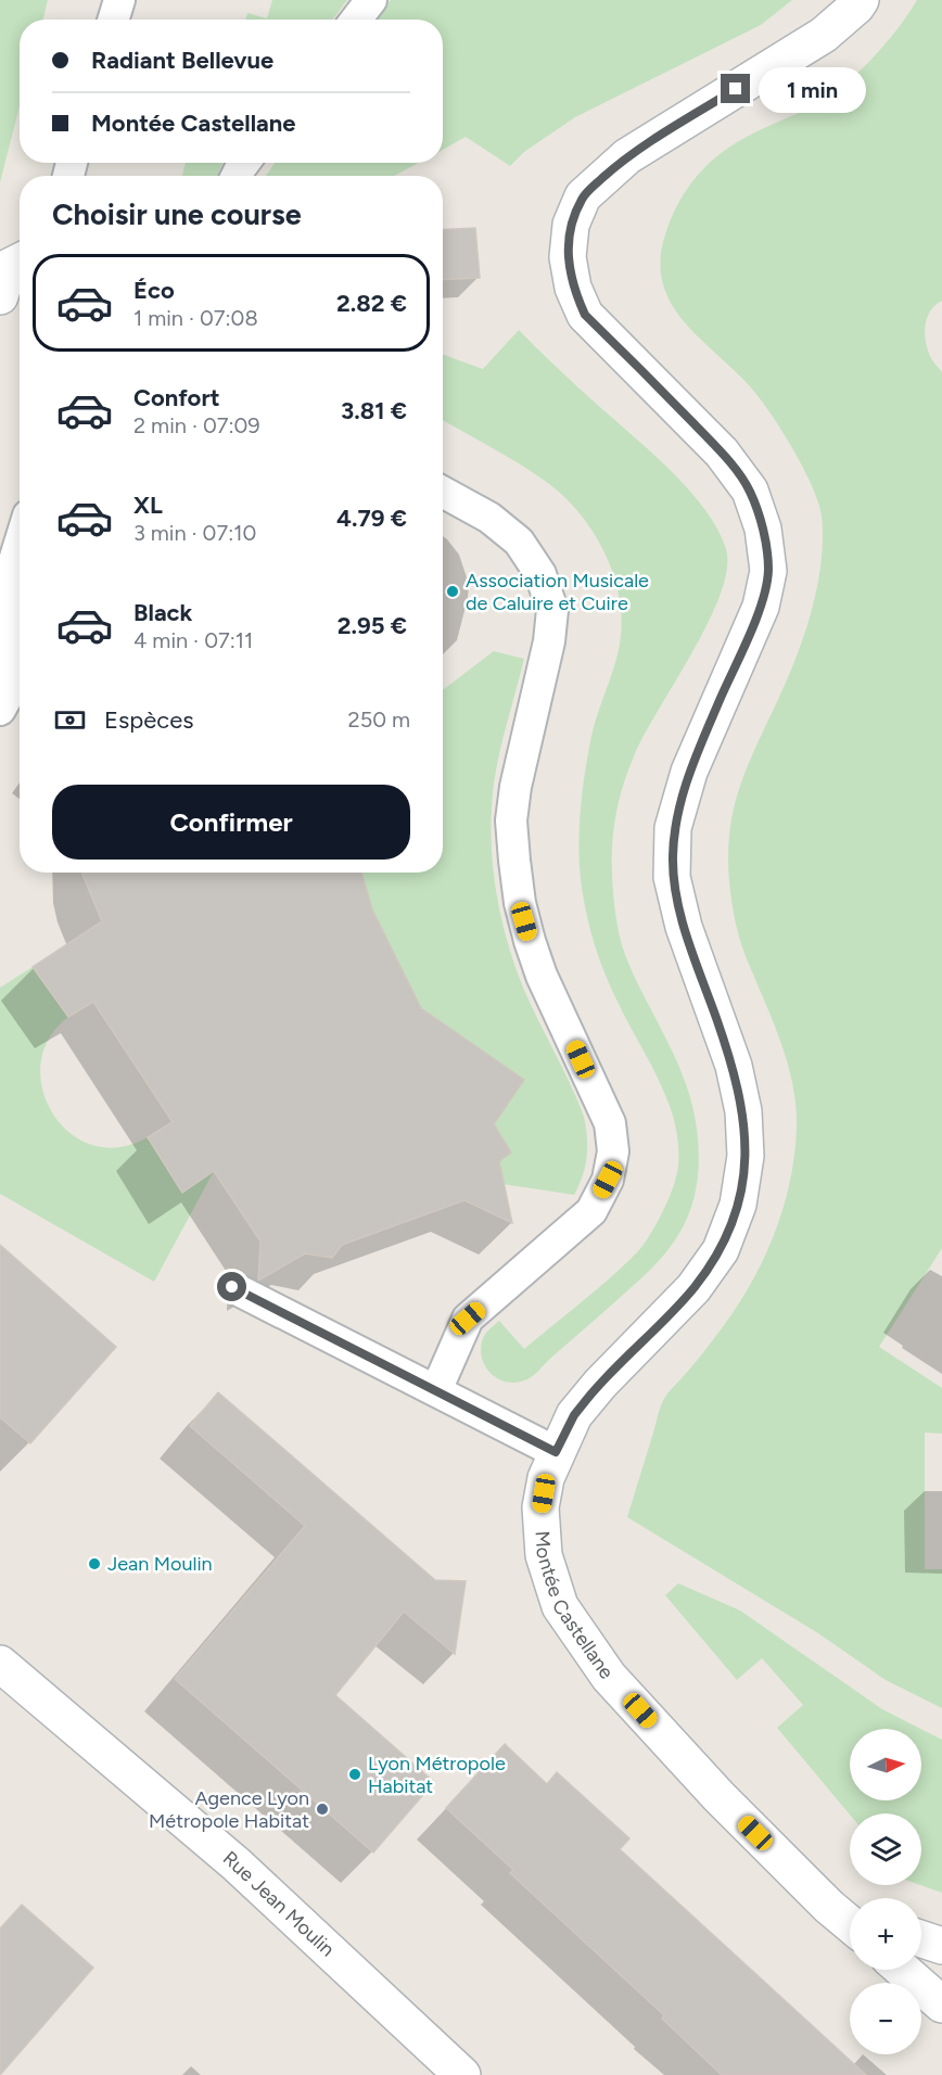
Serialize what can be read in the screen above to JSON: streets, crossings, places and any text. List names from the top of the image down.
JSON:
{
  "streets": {
    "main road": ["Montée Castellane", "Rue Jean Moulin"]
  },
  "places": [
    "Association Musicale de Caluire et Cuire",
    "Jean Moulin",
    "Lyon Métropole Habitat",
    "Agence Lyon Métropole Habitat"
  ],
  "north": "right",
  "page": {
    "banner": ["Radiant Bellevue", "Montée Castellane"],
    "bubble": "1 min",
    "heading": "Choisir une course",
    "list": [
      {
        "name": "Éco",
        "note": "1 min · 07:08",
        "value": "2.82 €"
      },
      {
        "name": "Confort",
        "note": "2 min · 07:09",
        "value": "3.81 €"
      },
      {
        "name": "XL",
        "note": "3 min · 07:10",
        "value": "4.79 €"
      },
      {
        "name": "Black",
        "note": "4 min · 07:11",
        "value": "2.95 €"
      }
    ],
    "pay": ["Espèces", "250 m"],
    "buttons": "Confirmer",
    "map_buttons": ["+", "−"]
  }
}
